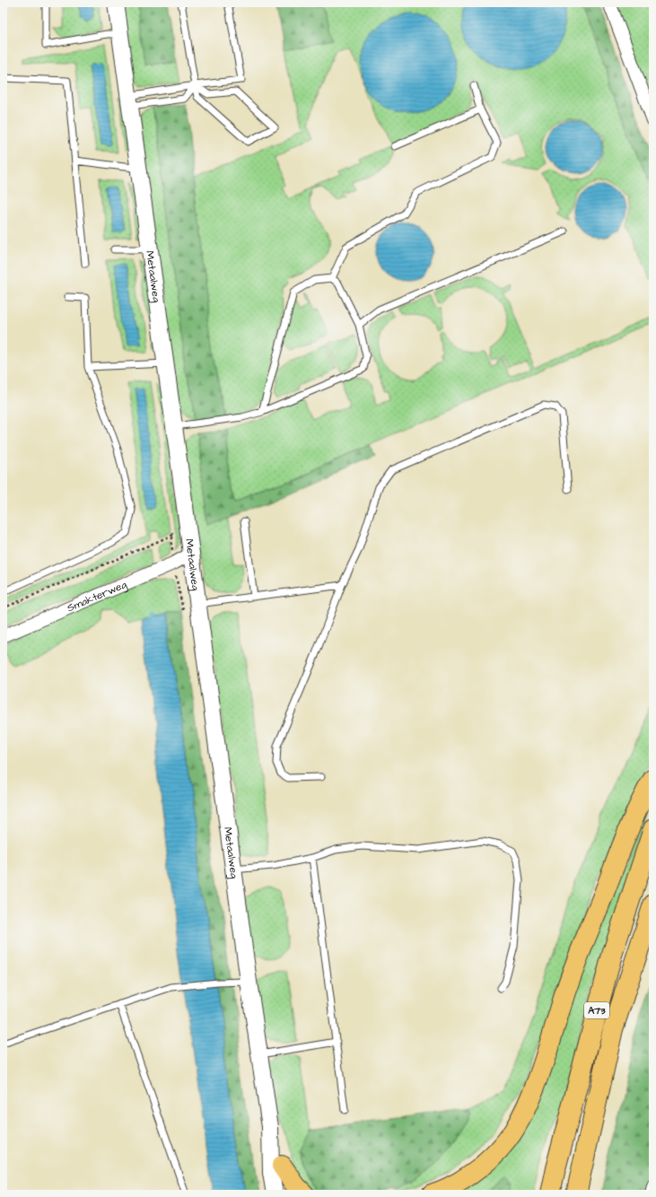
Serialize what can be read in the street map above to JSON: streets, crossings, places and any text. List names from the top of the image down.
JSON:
{
  "streets": {
    "highway": ["A73"],
    "street": ["Metaalweg", "Smakterweg"]
  },
  "crossings": [
    ["Metaalweg", "Smakterweg"]
  ]
}
